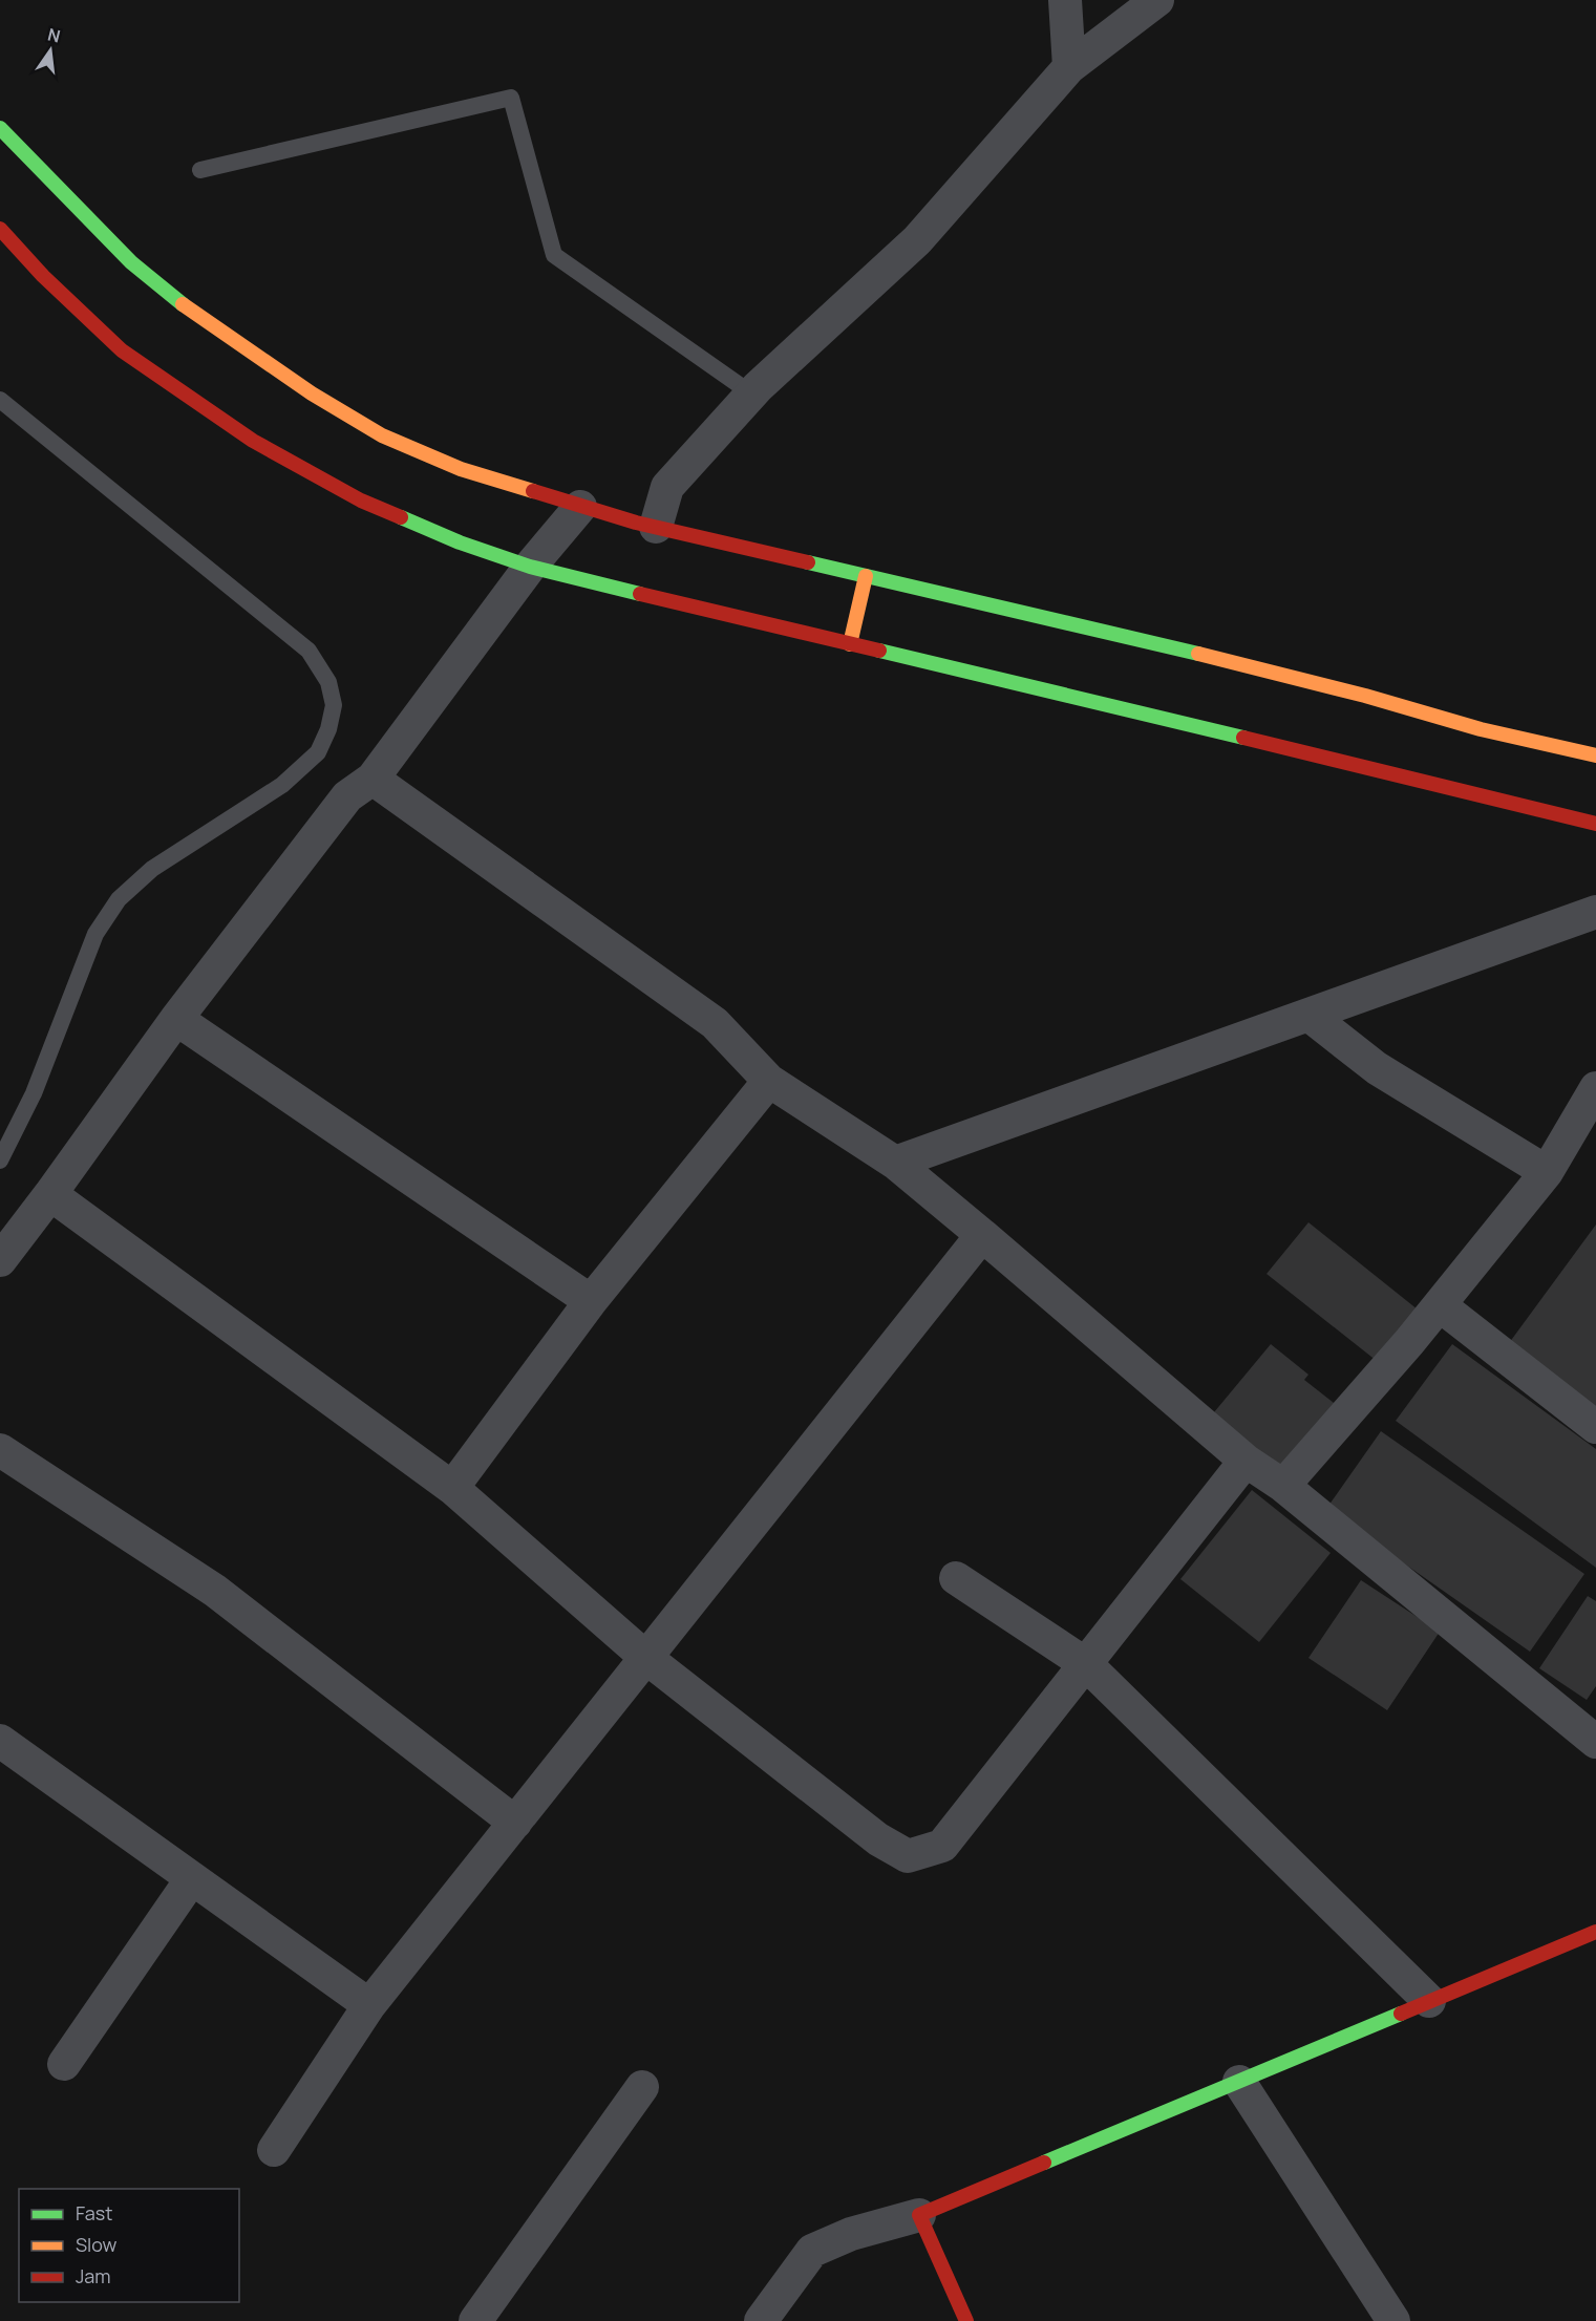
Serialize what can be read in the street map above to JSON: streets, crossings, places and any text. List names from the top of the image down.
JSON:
{
  "legend": ["Fast", "Slow", "Jam"],
  "north": "top"
}
